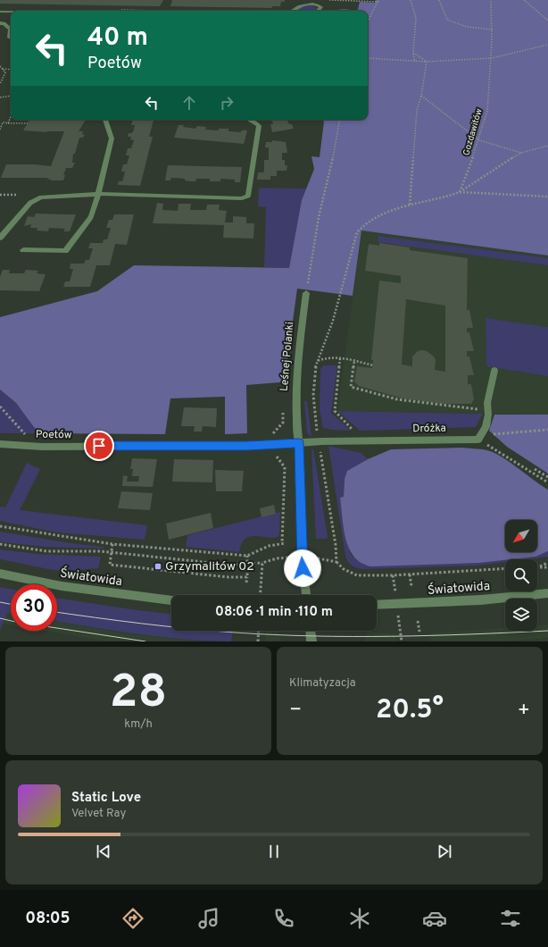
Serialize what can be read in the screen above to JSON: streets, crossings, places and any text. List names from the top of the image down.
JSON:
{
  "streets": {
    "street": [
      "Leśnej Polanki",
      "Dróżka",
      "Poetów",
      "Światowida"
    ],
    "path": ["Gozdawitów"]
  },
  "crossings": [
    ["Leśnej Polanki", "Dróżka"],
    ["Leśnej Polanki", "Poetów"],
    ["Dróżka", "Poetów"]
  ],
  "places": {
    "transit": ["Grzymalitów 02"]
  },
  "north": "bottom left",
  "page": {
    "turn": ["40 m", "Poetów"],
    "limit": "30",
    "trip": "08:06 · 1 min · 110 m",
    "tile": [
      ["28", "km/h"],
      "Klimatyzacja"
    ],
    "heat": ["−", "20.5°", "+"],
    "song": ["Static Love", "Velvet Ray"],
    "tabs": "08:05"
  }
}
